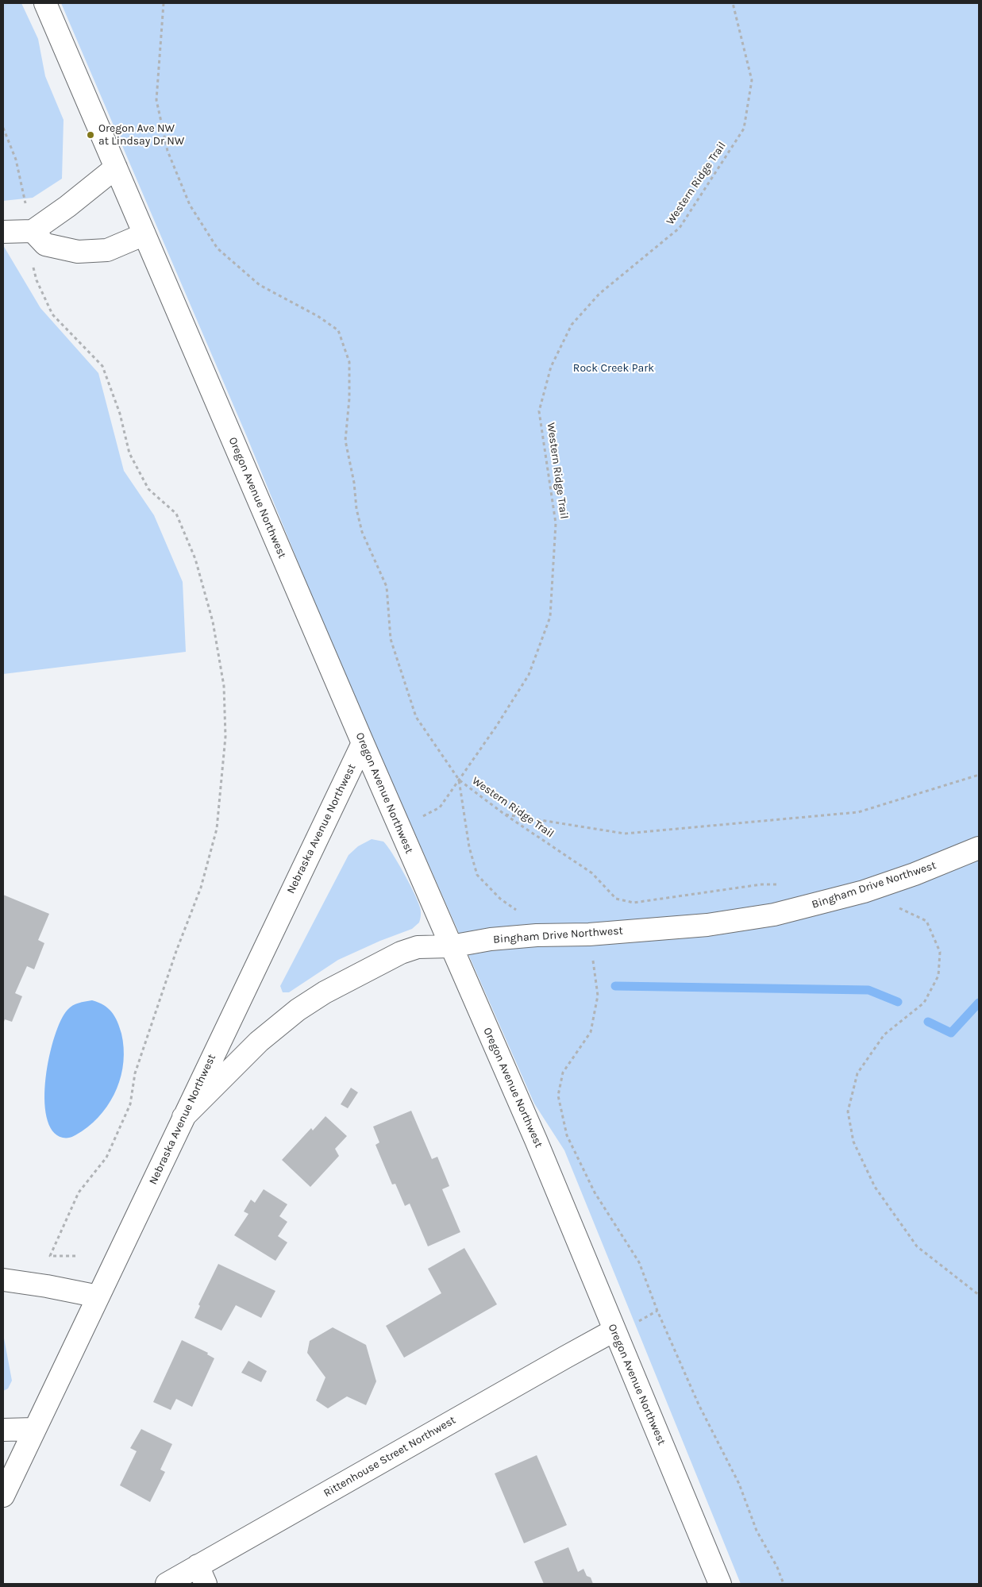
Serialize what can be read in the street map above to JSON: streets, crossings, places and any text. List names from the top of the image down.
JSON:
{
  "streets": {
    "street": [
      "Oregon Avenue Northwest",
      "Nebraska Avenue Northwest",
      "Bingham Drive Northwest",
      "Rittenhouse Street Northwest"
    ],
    "path": ["Western Ridge Trail"]
  },
  "crossings": [
    ["Oregon Avenue Northwest", "Nebraska Avenue Northwest"],
    ["Oregon Avenue Northwest", "Bingham Drive Northwest"],
    ["Oregon Avenue Northwest", "Rittenhouse Street Northwest"],
    ["Nebraska Avenue Northwest", "Bingham Drive Northwest"]
  ],
  "parks": ["Rock Creek Park"],
  "places": ["Oregon Ave NW at Lindsay Dr NW"]
}
